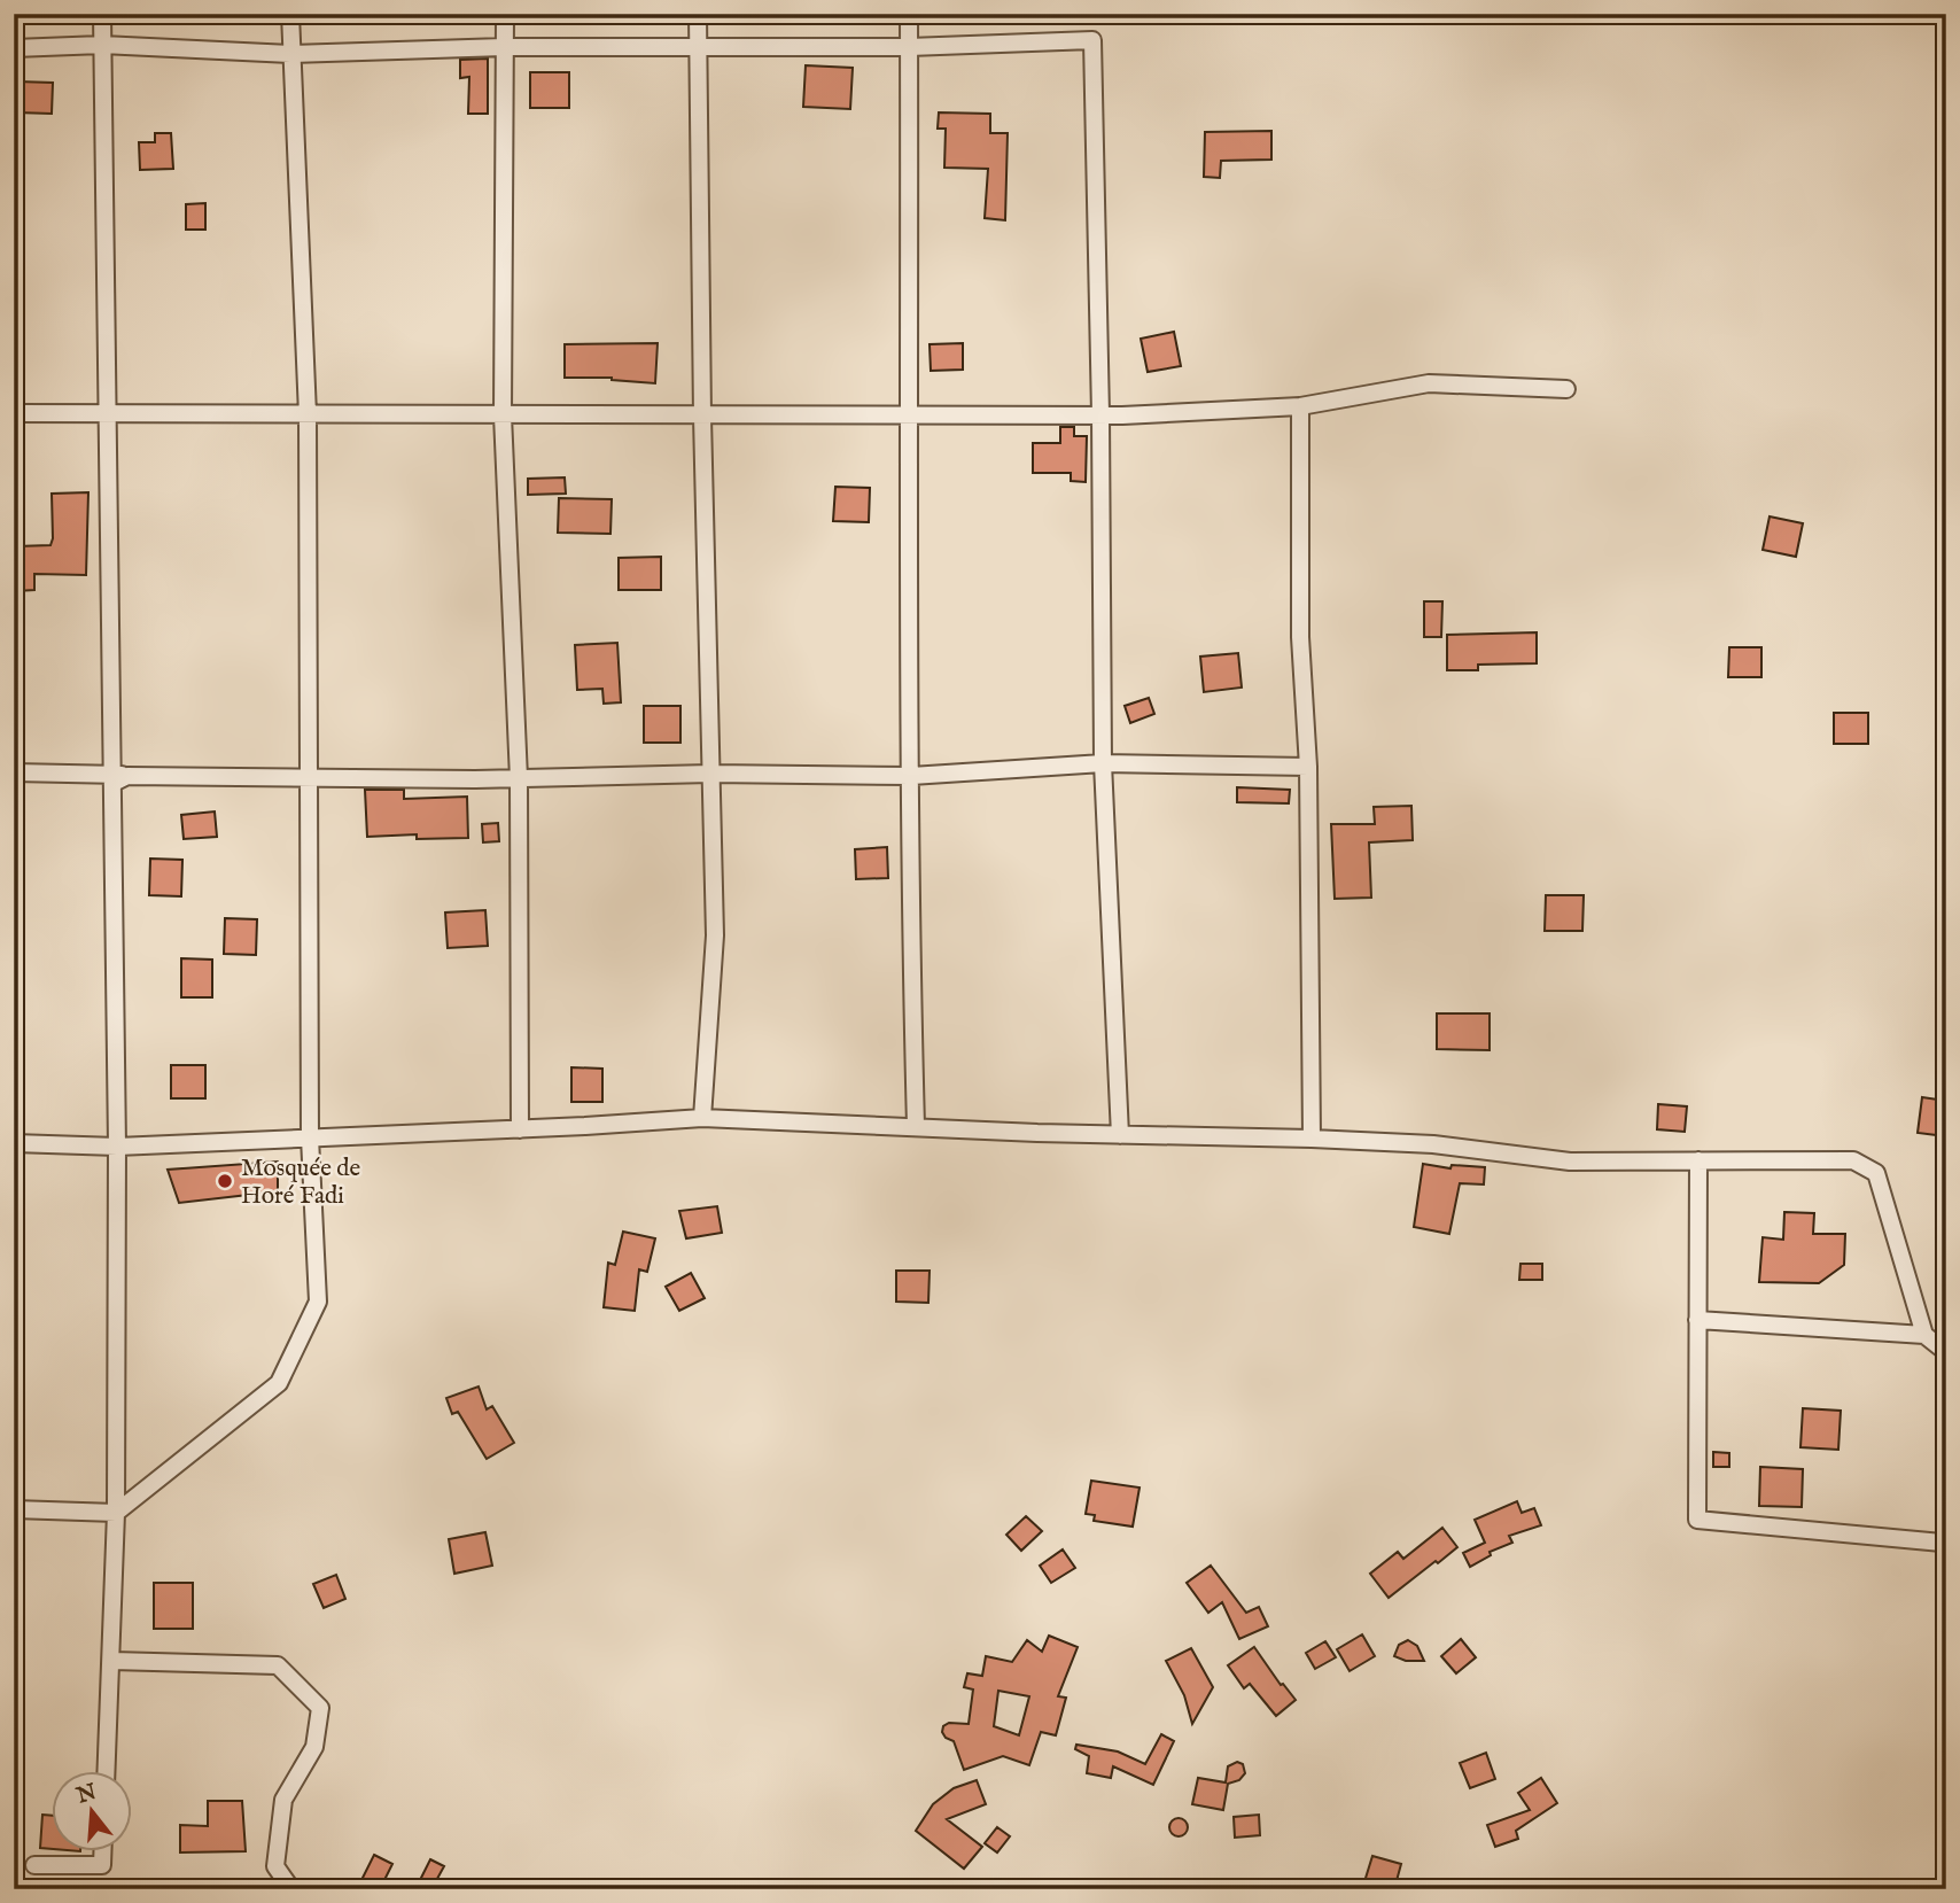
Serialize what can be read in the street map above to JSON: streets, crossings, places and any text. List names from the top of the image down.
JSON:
{
  "places": ["Mosquée de Horé Fadi"],
  "north": "top"
}
